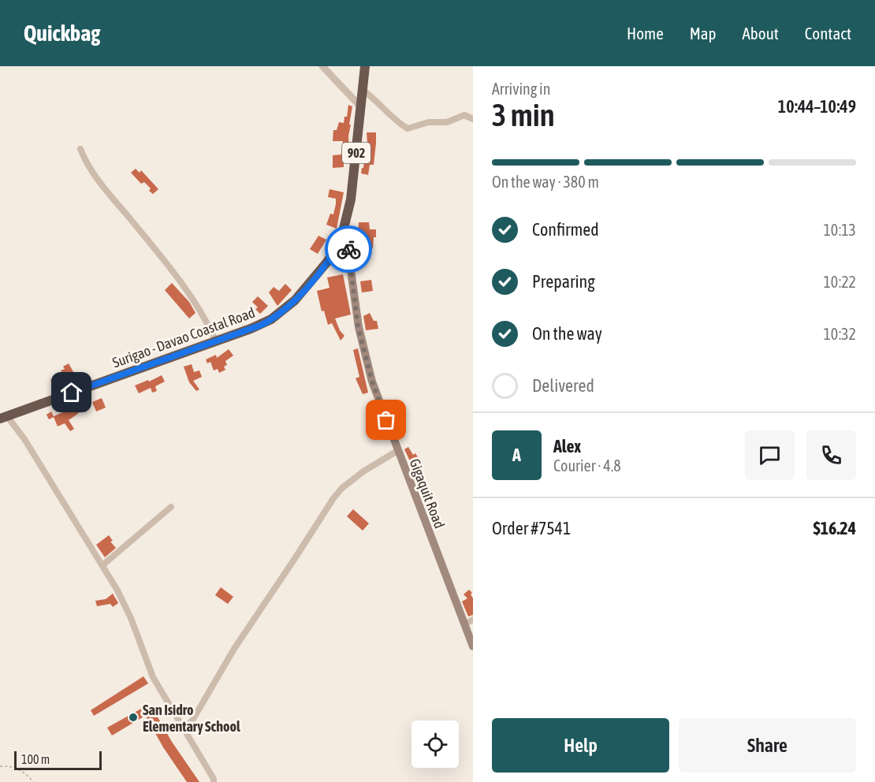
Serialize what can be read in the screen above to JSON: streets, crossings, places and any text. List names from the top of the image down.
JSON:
{
  "streets": {
    "highway": ["902", "Surigao - Davao Coastal Road"],
    "main road": ["Gigaquit Road"]
  },
  "crossings": [
    ["Surigao - Davao Coastal Road", "Gigaquit Road"]
  ],
  "places": ["San Isidro Elementary School"],
  "scale_bar": "100 m",
  "page": {
    "header": "Quickbag",
    "nav": [
      "Home",
      "Map",
      "About",
      "Contact"
    ],
    "heading": ["3 min", "Arriving in", "10:44–10:49"],
    "panel": [
      "Alex",
      "Courier · 4.8",
      "Order #7541",
      "$16.24"
    ],
    "bar": "On the way · 380 m",
    "list": [
      ["Confirmed", "10:13"],
      ["Preparing", "10:22"],
      ["On the way", "10:32"],
      "Delivered"
    ],
    "round": "A",
    "buttons": ["Help", "Share"],
    "scale": "100 m"
  }
}
